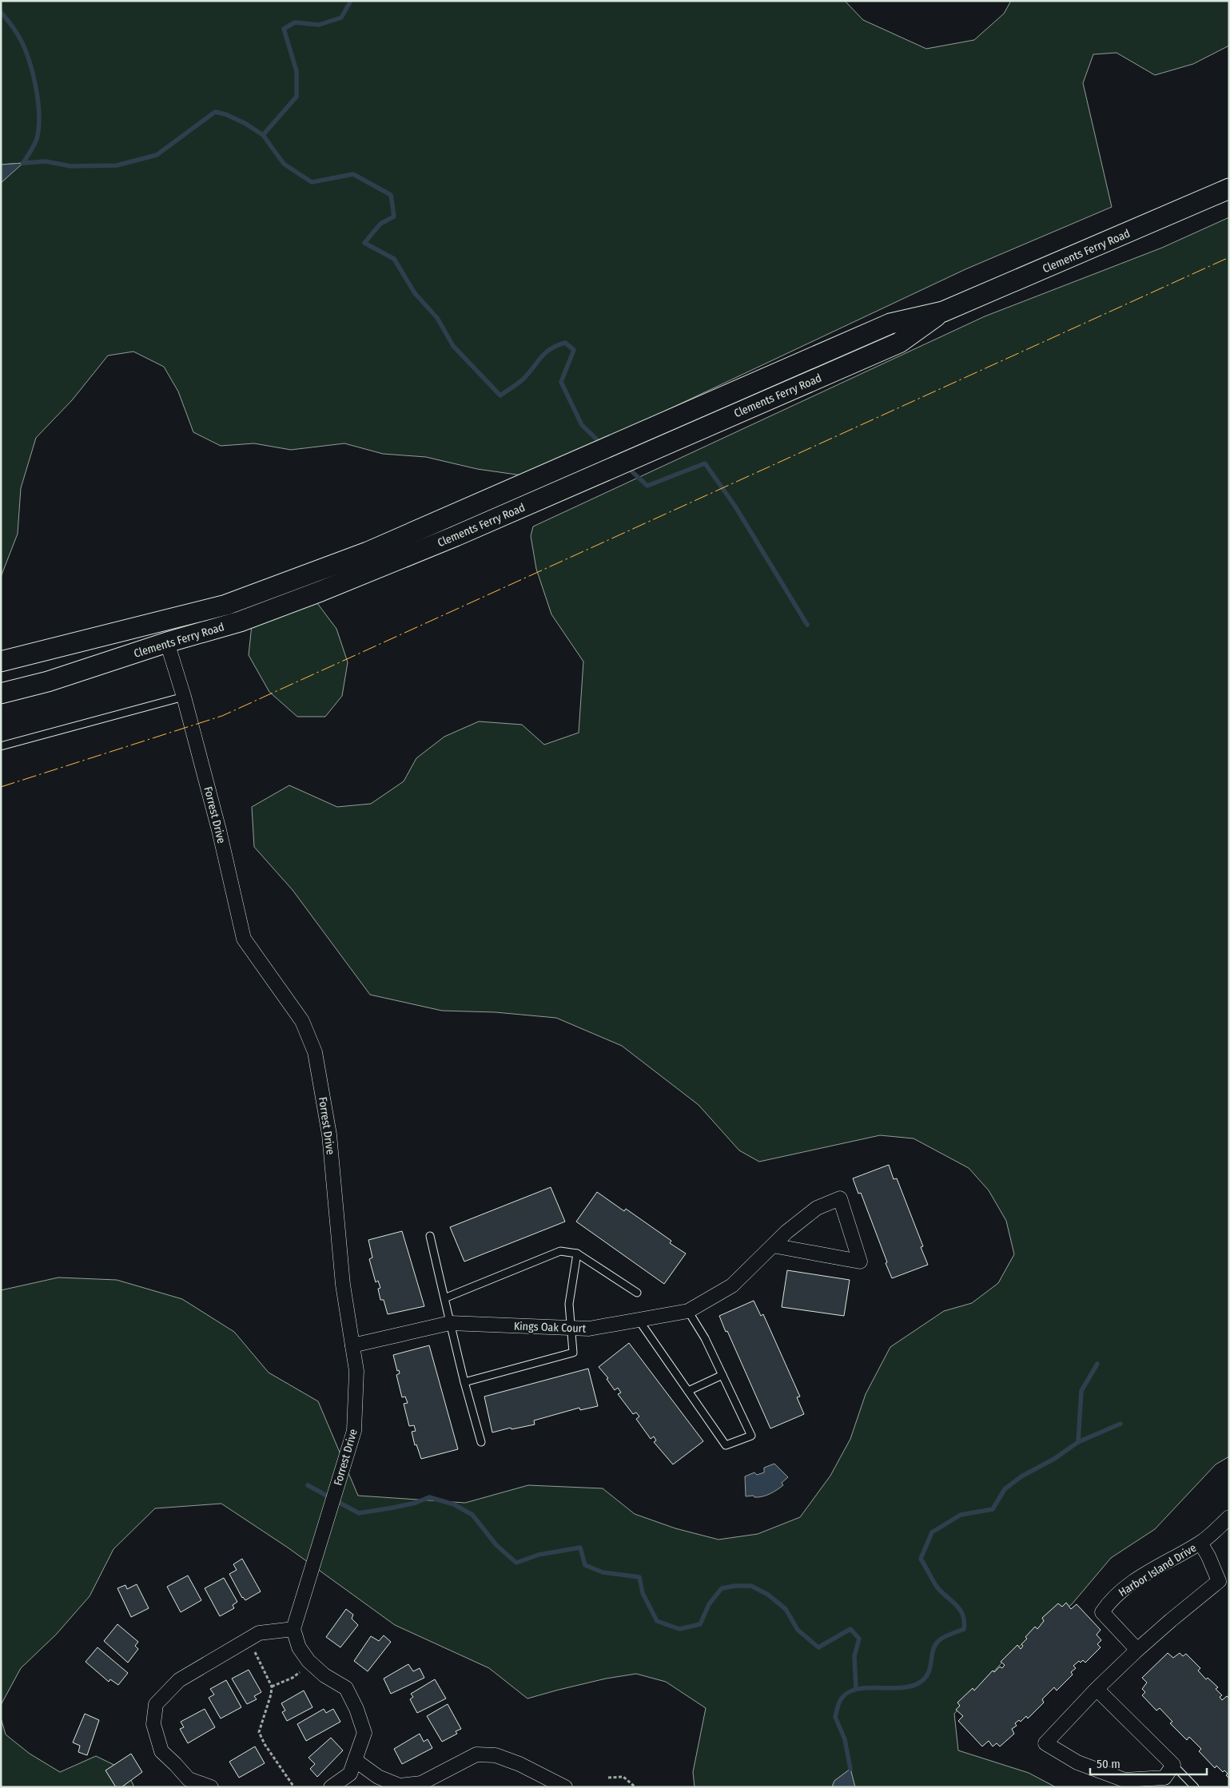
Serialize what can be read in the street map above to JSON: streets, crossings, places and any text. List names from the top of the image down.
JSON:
{
  "streets": {
    "main road": ["Clements Ferry Road"],
    "street": ["Forrest Drive", "Kings Oak Court", "Harbor Island Drive"]
  },
  "crossings": [
    ["Clements Ferry Road", "Forrest Drive"],
    ["Forrest Drive", "Kings Oak Court"]
  ],
  "scale_bar": "50 m"
}
